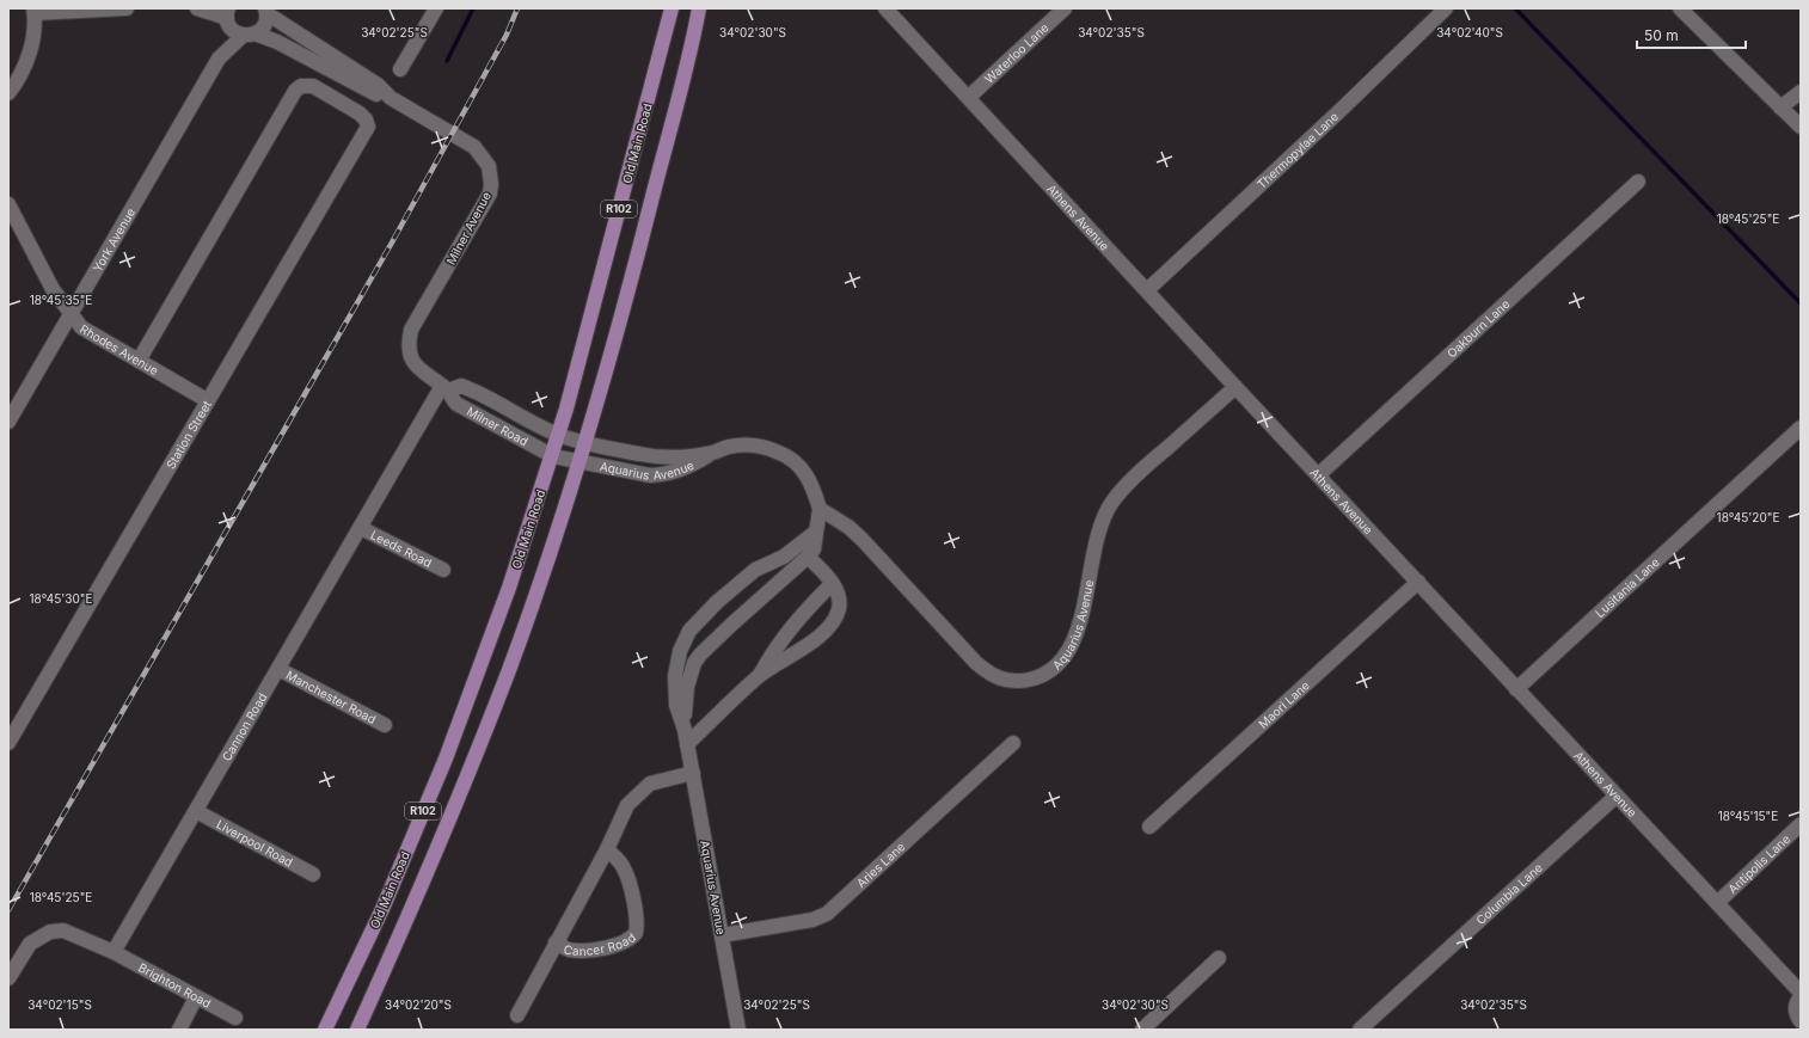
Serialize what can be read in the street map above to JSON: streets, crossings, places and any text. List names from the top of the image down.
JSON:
{
  "streets": {
    "main road": ["Old Main Road", "R102"],
    "street": [
      "Waterloo Lane",
      "Thermopylae Lane",
      "Athens Avenue",
      "Milner Avenue",
      "York Avenue",
      "Oakburn Lane",
      "Rhodes Avenue",
      "Milner Road",
      "Station Street",
      "Aquarius Avenue",
      "Leeds Road",
      "Lusitania Lane",
      "Manchester Road",
      "Maori Lane",
      "Cannon Road",
      "Liverpool Road",
      "Antipolis Lane",
      "Aries Lane",
      "Columbia Lane",
      "Cancer Road",
      "Brighton Road"
    ]
  },
  "crossings": [
    ["Waterloo Lane", "Athens Avenue"],
    ["Old Main Road", "Milner Road"],
    ["Thermopylae Lane", "Athens Avenue"],
    ["R102", "Milner Road"],
    ["R102", "Aquarius Avenue"],
    ["Athens Avenue", "Oakburn Lane"],
    ["Athens Avenue", "Aquarius Avenue"],
    ["Athens Avenue", "Lusitania Lane"],
    ["Athens Avenue", "Maori Lane"],
    ["Athens Avenue", "Antipolis Lane"],
    ["Athens Avenue", "Columbia Lane"],
    ["Milner Avenue", "York Avenue"],
    ["Milner Avenue", "Milner Road"],
    ["Milner Avenue", "Cannon Road"],
    ["York Avenue", "Rhodes Avenue"],
    ["Rhodes Avenue", "Station Street"],
    ["Milner Road", "Aquarius Avenue"],
    ["Milner Road", "Cannon Road"],
    ["Aquarius Avenue", "Aries Lane"],
    ["Aquarius Avenue", "Cancer Road"],
    ["Leeds Road", "Cannon Road"],
    ["Manchester Road", "Cannon Road"],
    ["Cannon Road", "Liverpool Road"],
    ["Cannon Road", "Brighton Road"]
  ],
  "scale_bar": "50 m",
  "coordinates": [
    "34°02'25\"S",
    "34°02'30\"S",
    "34°02'35\"S",
    "34°02'40\"S",
    "18°45'25\"E",
    "18°45'35\"E",
    "18°45'20\"E",
    "18°45'30\"E",
    "18°45'15\"E",
    "34°02'15\"S",
    "34°02'20\"S"
  ]
}
